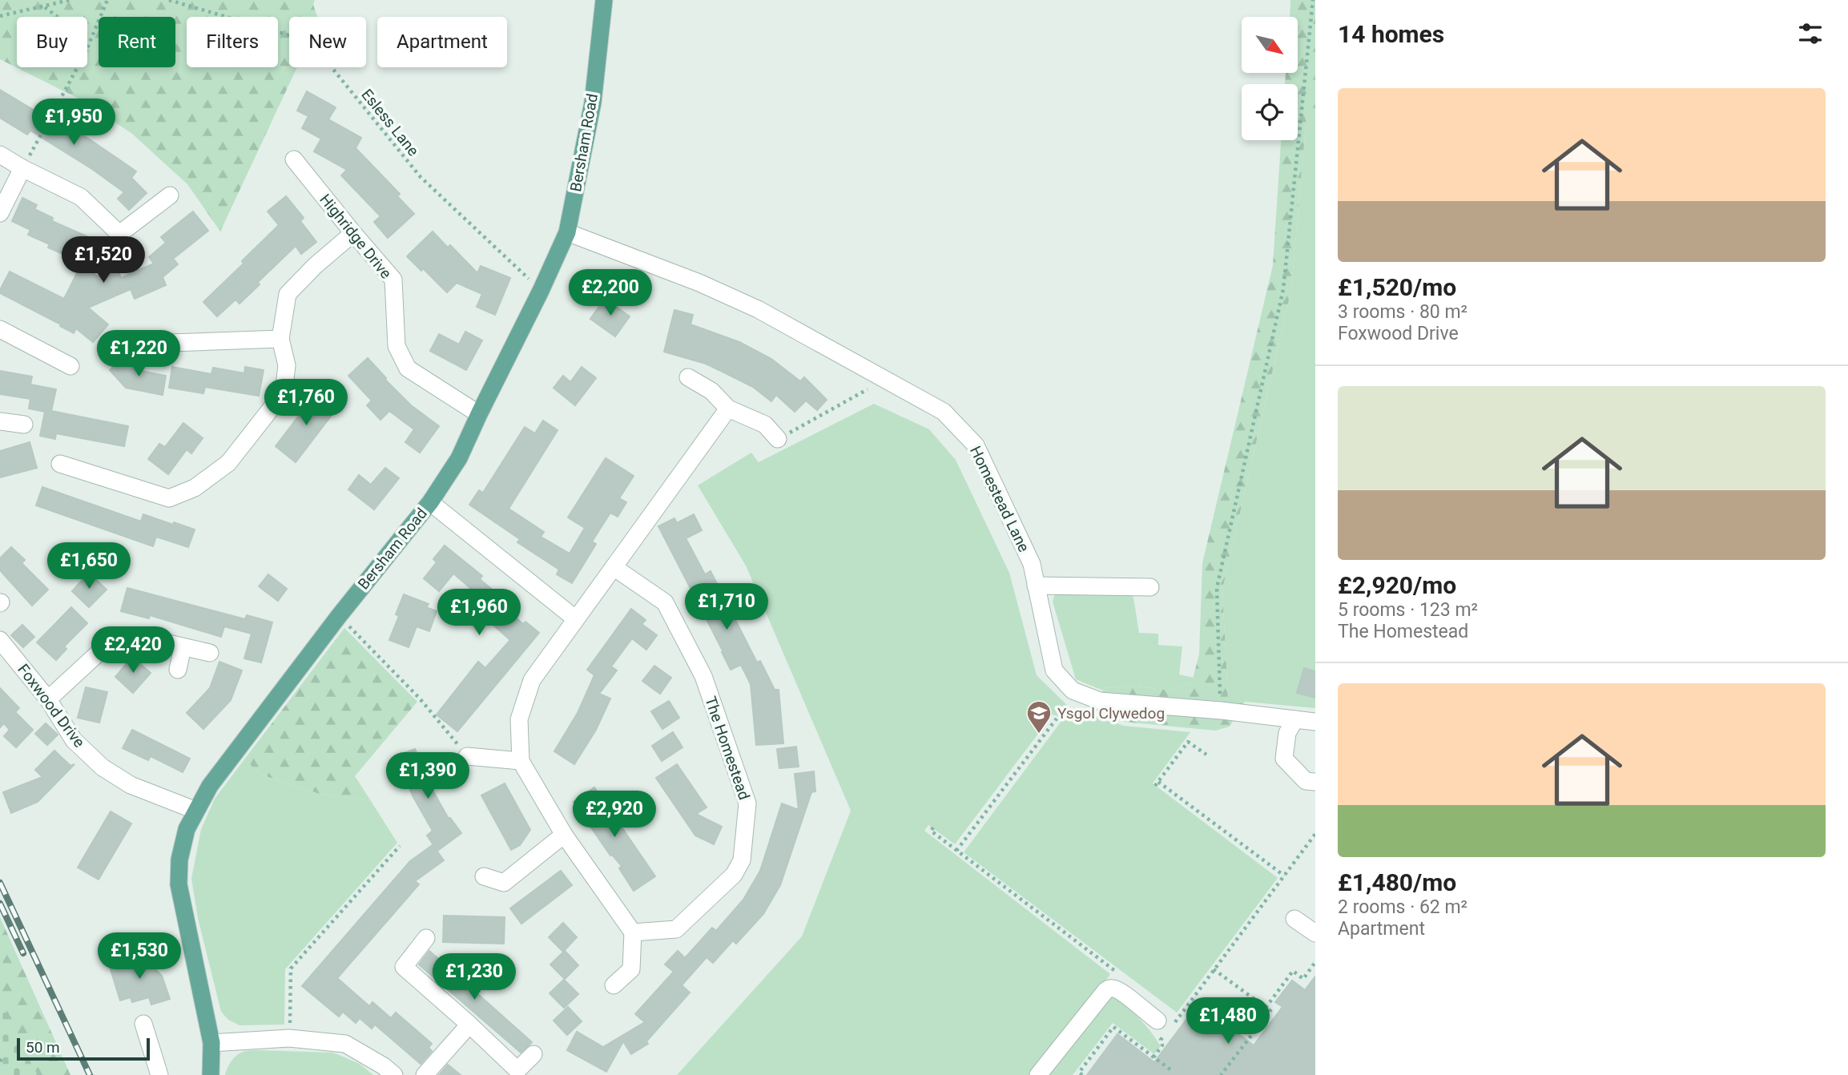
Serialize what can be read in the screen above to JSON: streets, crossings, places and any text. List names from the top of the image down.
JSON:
{
  "streets": {
    "main road": ["Bersham Road"],
    "street": [
      "Highridge Drive",
      "Homestead Lane",
      "Foxwood Drive",
      "The Homestead"
    ],
    "path": ["Esless Lane"]
  },
  "crossings": [
    ["Esless Lane", "Bersham Road"],
    ["Bersham Road", "Highridge Drive"],
    ["Bersham Road", "Homestead Lane"],
    ["Bersham Road", "Foxwood Drive"]
  ],
  "places": {
    "school or university": ["Ysgol Clywedog"]
  },
  "scale_bar": "50 m",
  "north": "bottom right",
  "page": {
    "heading": "14 homes",
    "chip": [
      "Buy",
      "Rent",
      "Filters",
      "New",
      "Apartment"
    ],
    "list": [
      {
        "name": "£1,520/mo",
        "note": "3 rooms · 80 m² · Foxwood Drive"
      },
      {
        "name": "£2,920/mo",
        "note": "5 rooms · 123 m² · The Homestead"
      },
      {
        "name": "£1,480/mo",
        "note": "2 rooms · 62 m² · Apartment"
      }
    ],
    "price": [
      "£1,950",
      "£1,520",
      "£2,200",
      "£1,220",
      "£1,760",
      "£1,650",
      "£1,710",
      "£1,960",
      "£2,420",
      "£1,390",
      "£2,920",
      "£1,530",
      "£1,230",
      "£1,480"
    ],
    "scale": "50 m"
  }
}
